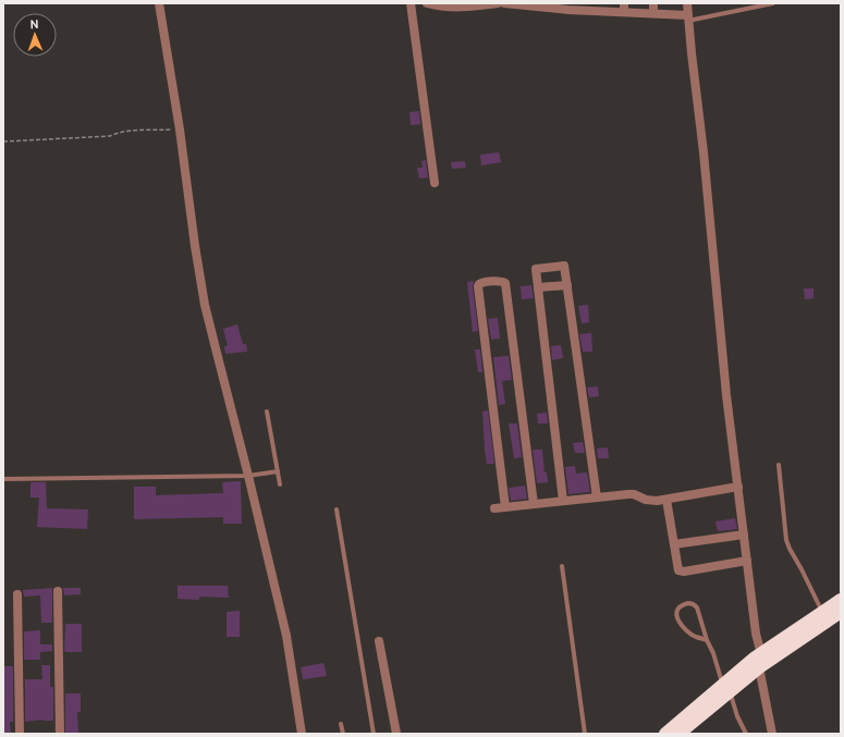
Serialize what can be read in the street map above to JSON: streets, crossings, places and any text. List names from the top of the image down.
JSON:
{
  "north": "top"
}
